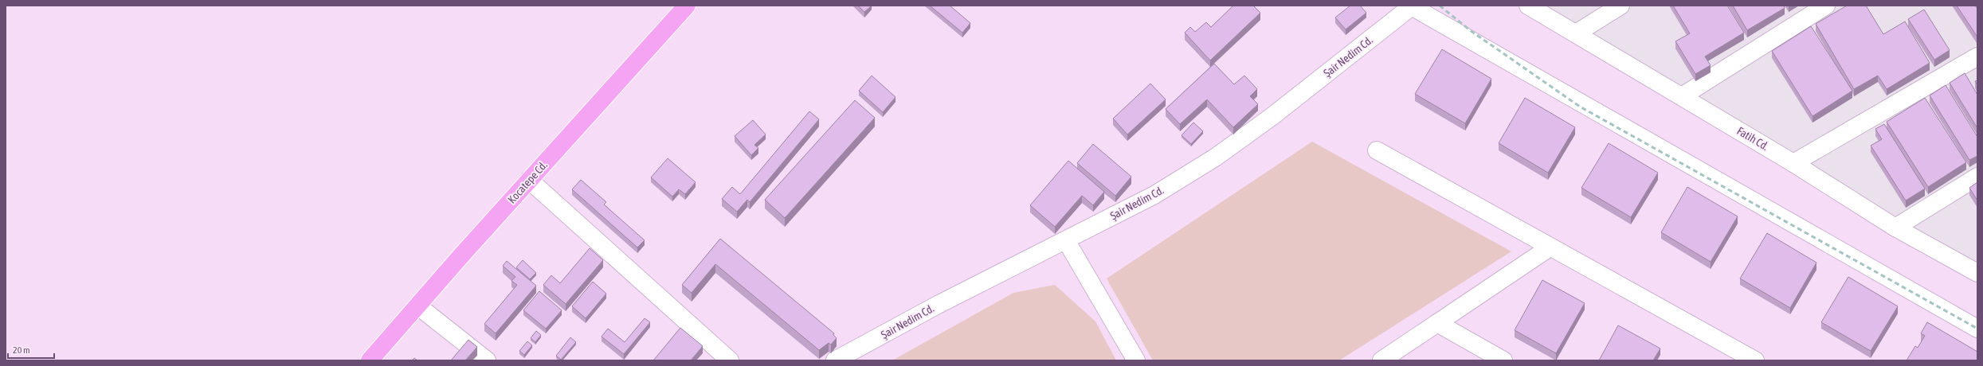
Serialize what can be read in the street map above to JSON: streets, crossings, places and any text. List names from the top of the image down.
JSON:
{
  "streets": {
    "main road": ["Kocatepe Cd."],
    "street": ["Şair Nedim Cd.", "Fatih Cd."]
  },
  "scale_bar": "20 m"
}
